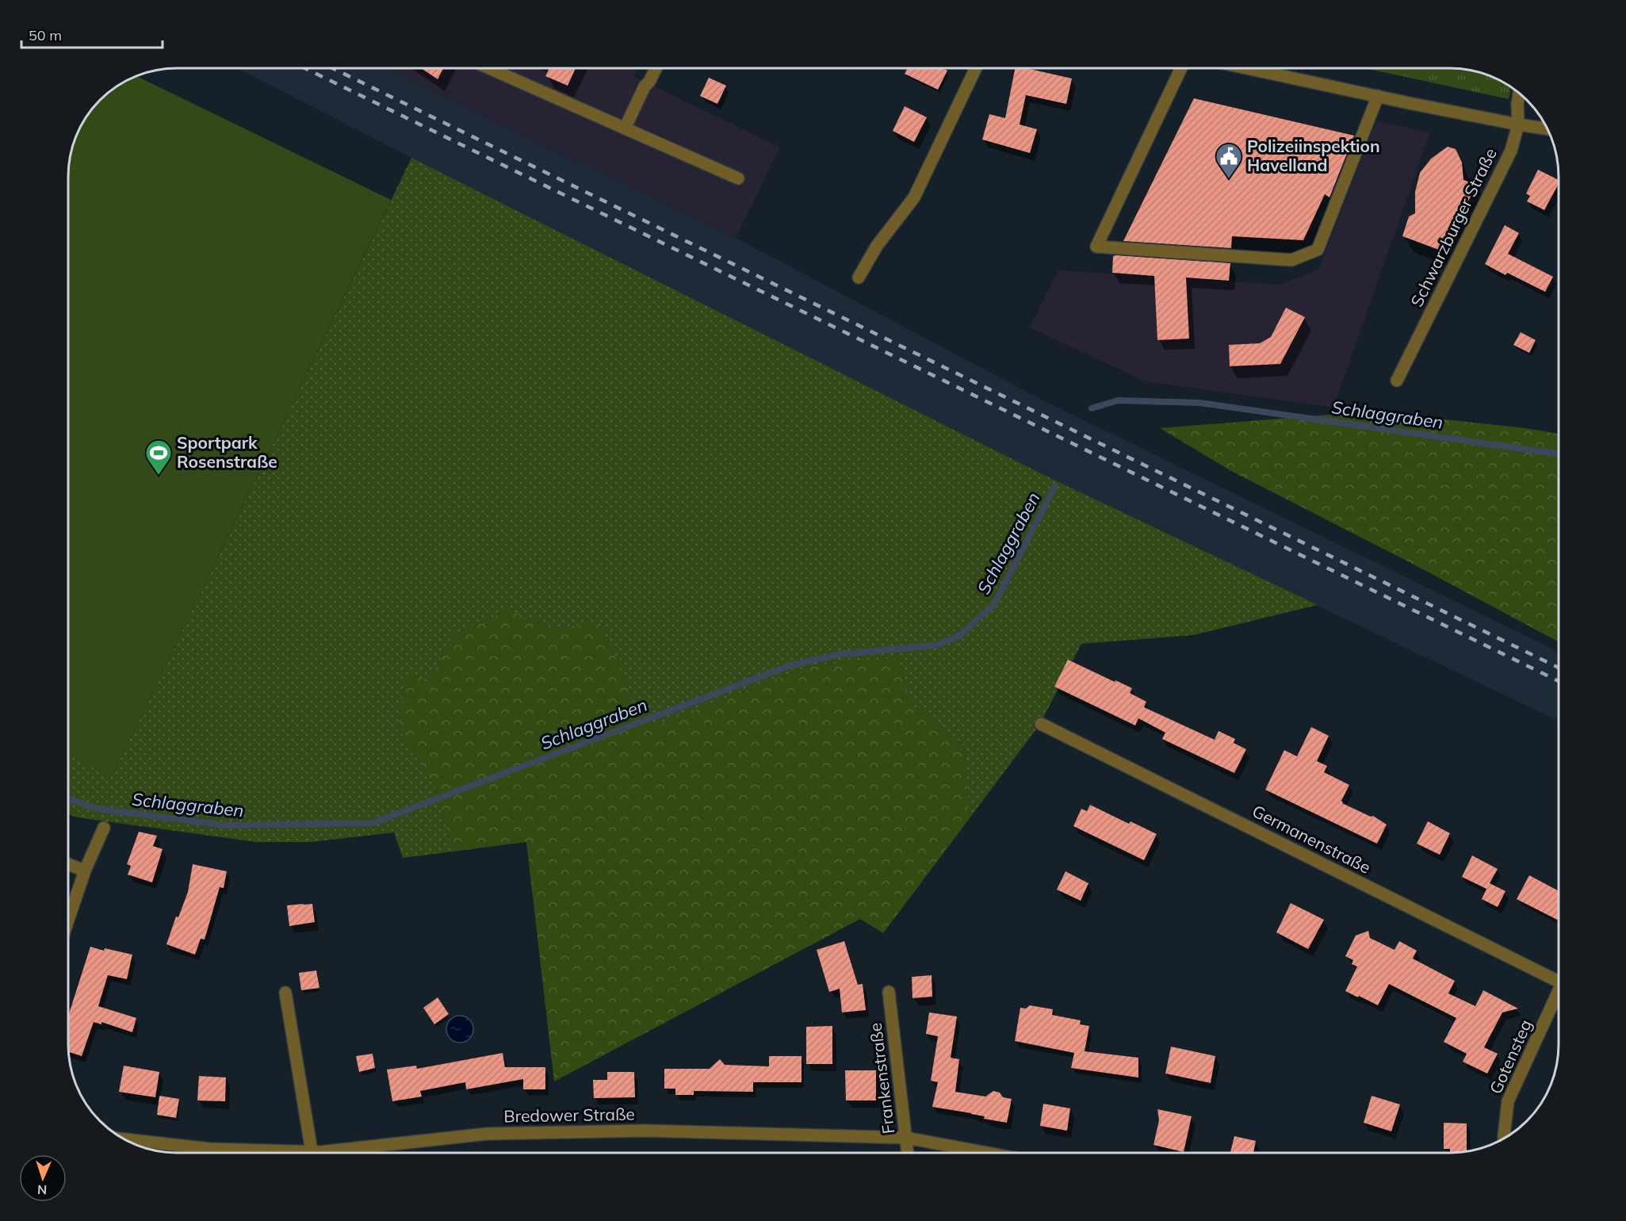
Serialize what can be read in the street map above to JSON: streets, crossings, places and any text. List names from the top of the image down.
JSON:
{
  "streets": {
    "street": [
      "Schwarzburger Straße",
      "Germanenstraße",
      "Gotensteg",
      "Frankenstraße",
      "Bredower Straße"
    ]
  },
  "crossings": [
    ["Frankenstraße", "Bredower Straße"]
  ],
  "water": ["Schlaggraben"],
  "places": {
    "public building": ["Polizeiinspektion Havelland"],
    "sports": ["Sportpark Rosenstraße"]
  },
  "scale_bar": "50 m",
  "north": "bottom"
}
